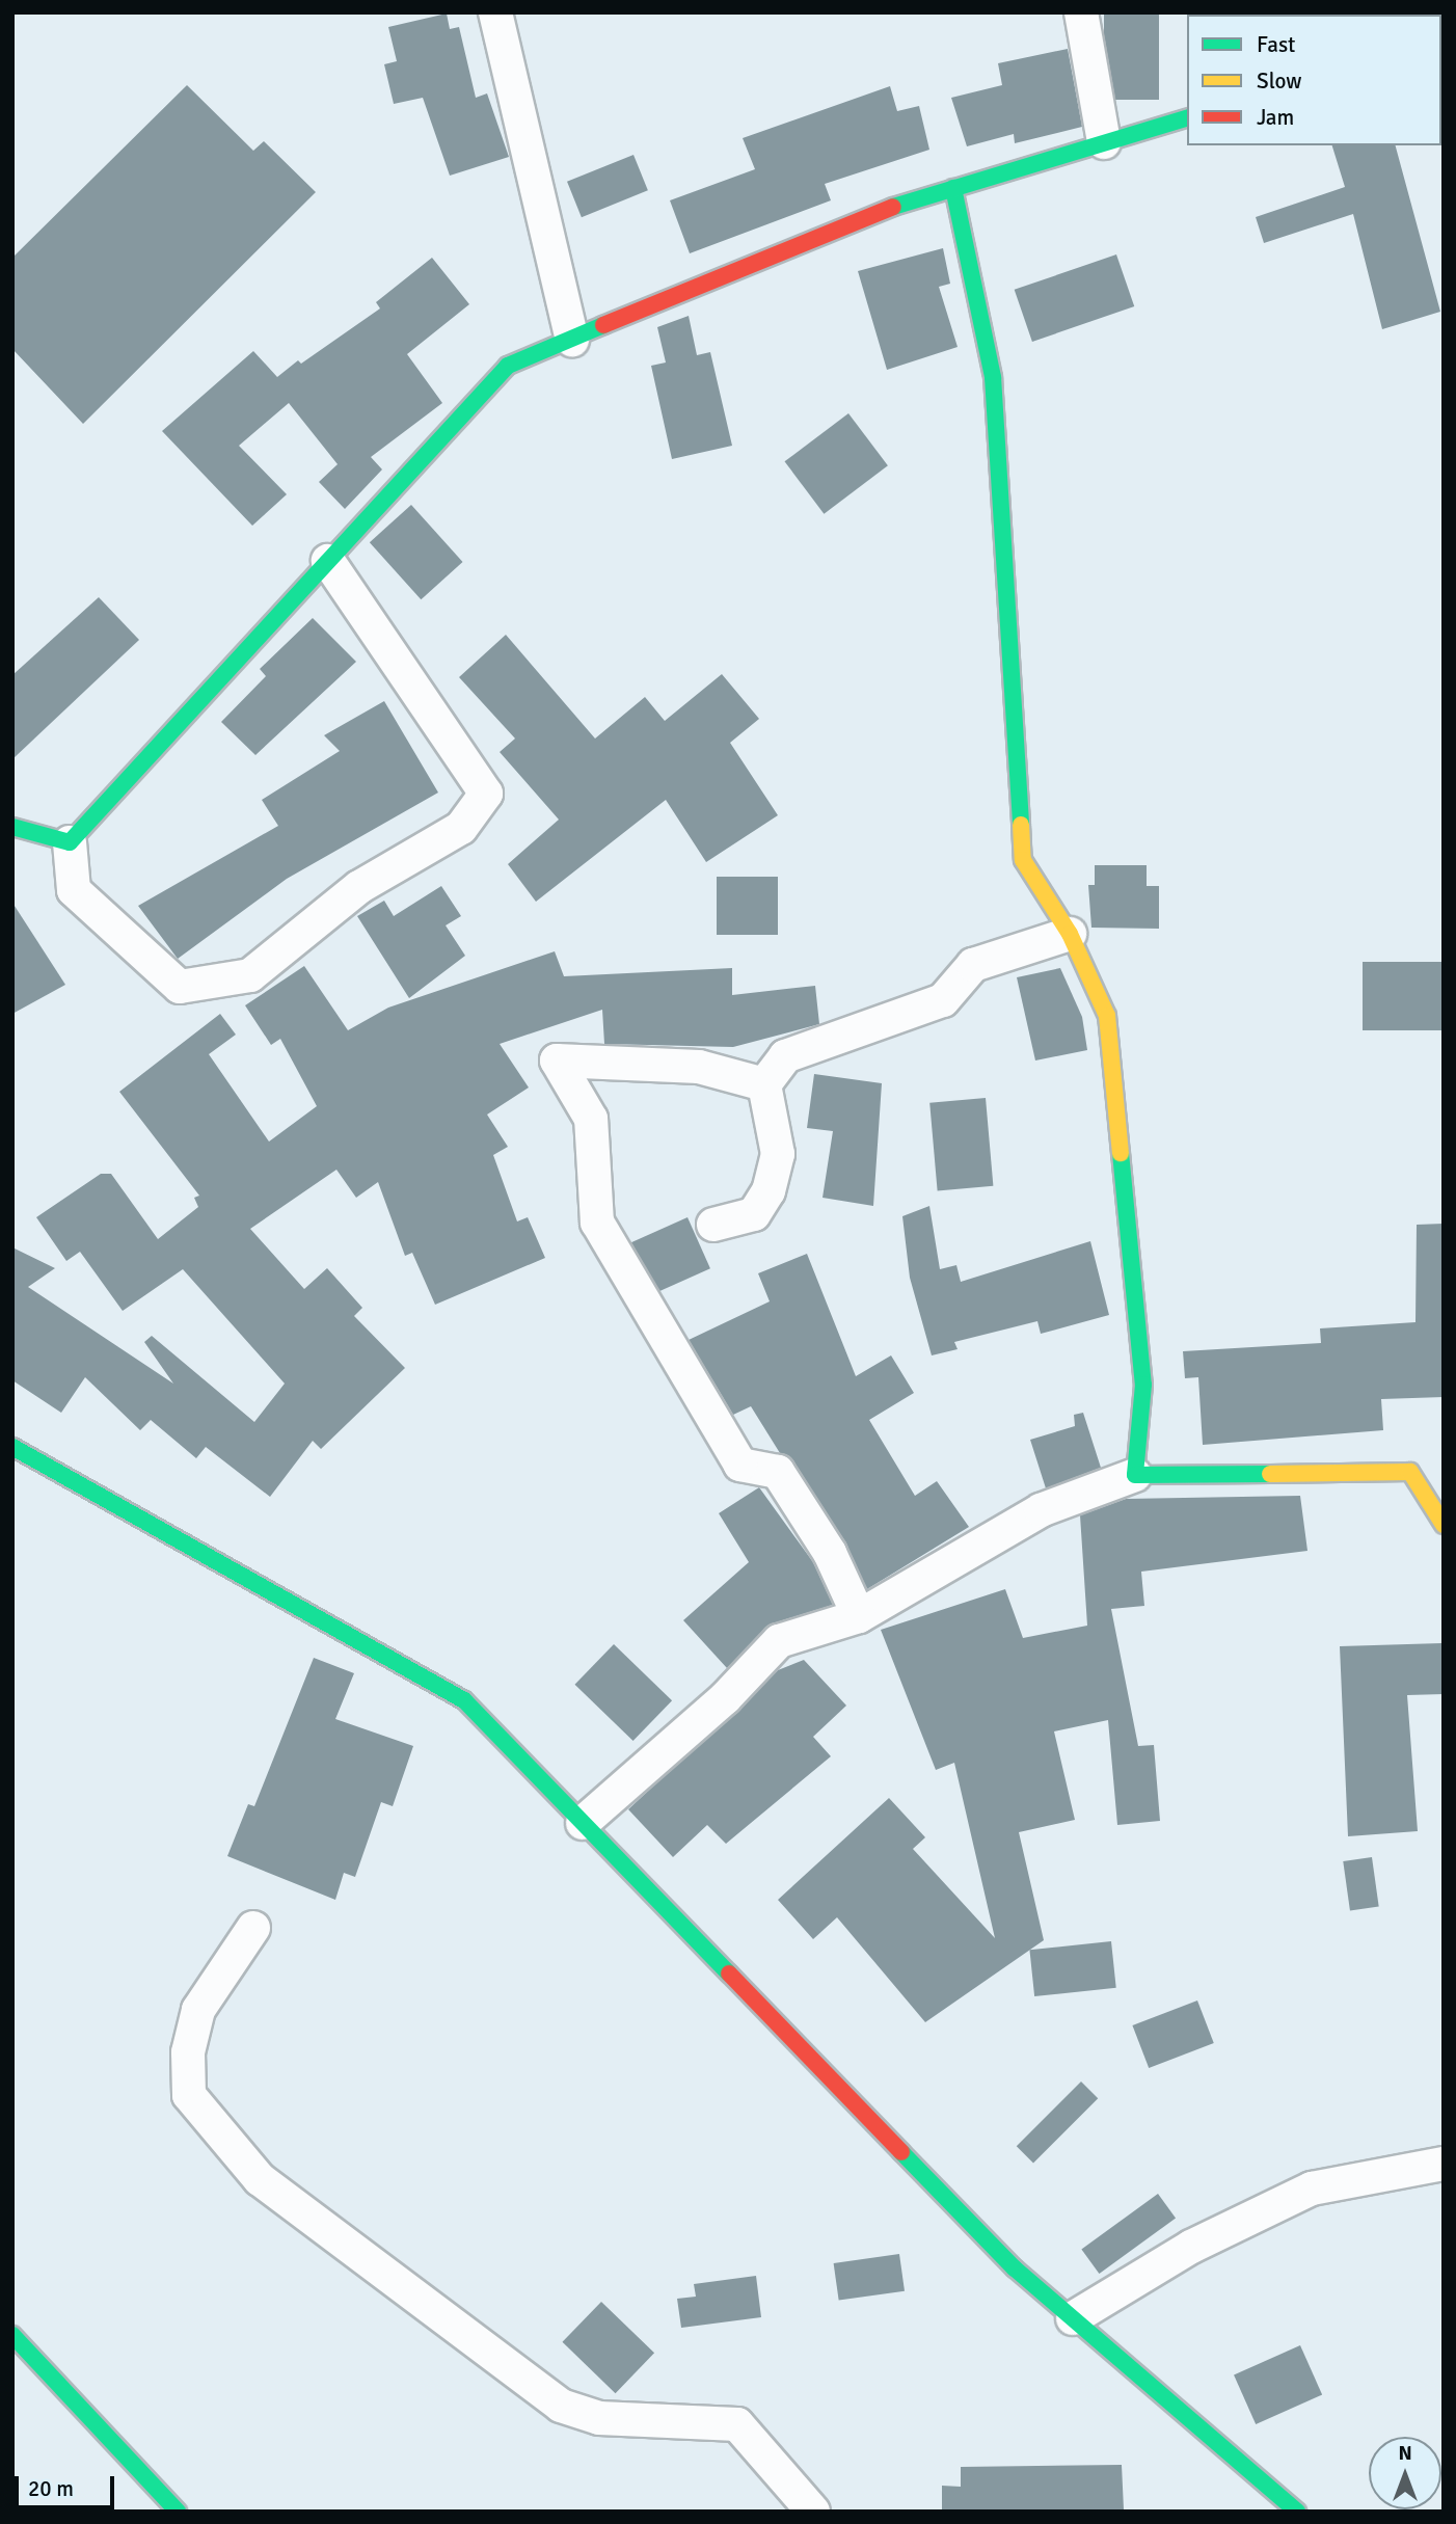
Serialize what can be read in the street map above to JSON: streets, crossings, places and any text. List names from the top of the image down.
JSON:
{
  "legend": ["Fast", "Slow", "Jam"],
  "scale_bar": "20 m",
  "north": "top"
}
